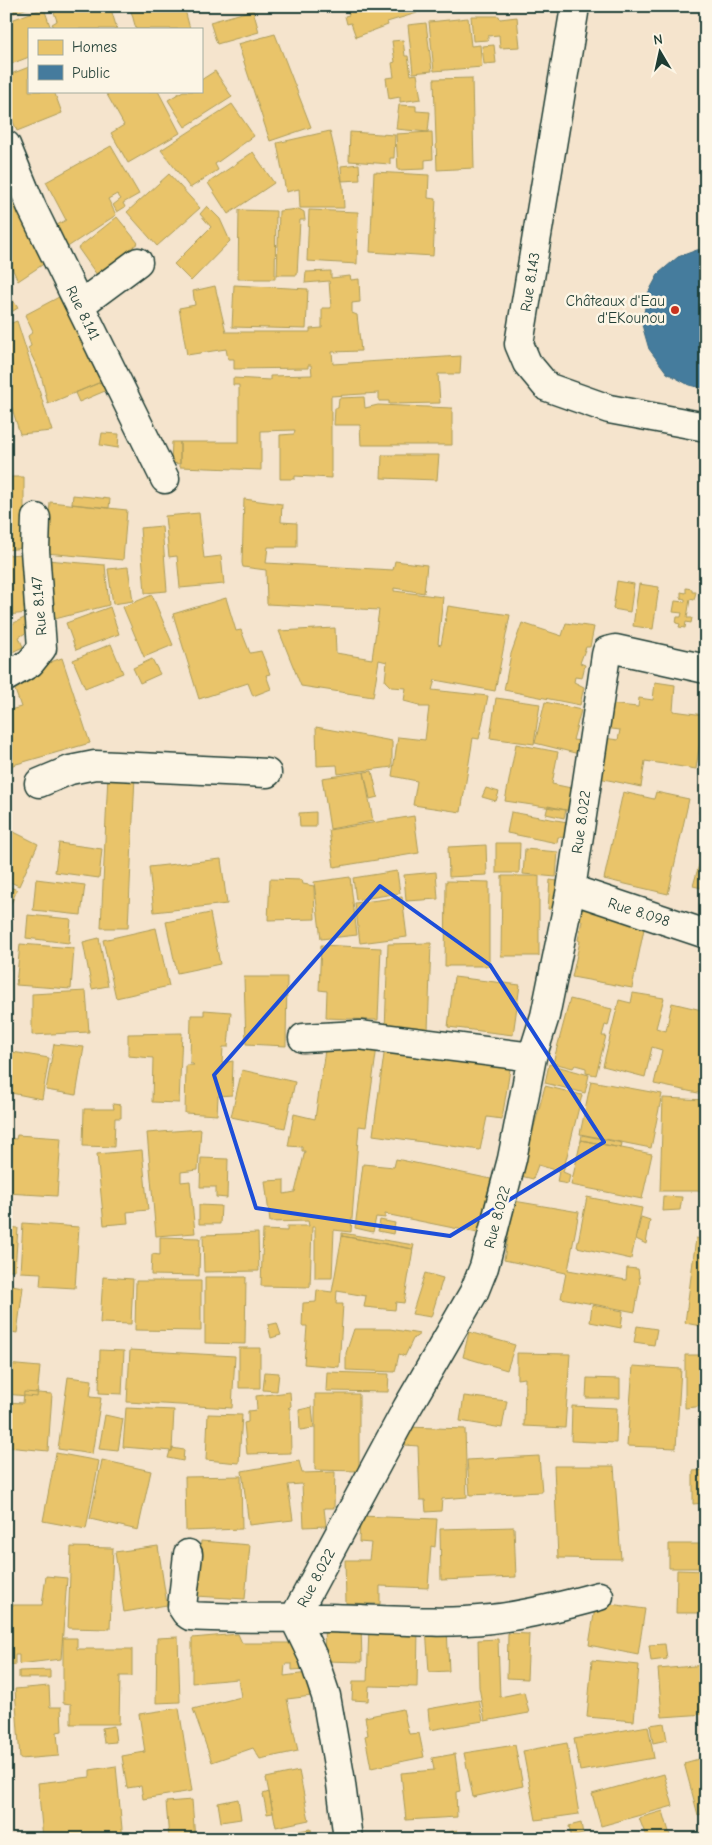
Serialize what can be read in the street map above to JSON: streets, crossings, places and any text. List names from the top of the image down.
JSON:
{
  "streets": {
    "street": [
      "Rue 8.143",
      "Rue 8.141",
      "Rue 8.147",
      "Rue 8.022",
      "Rue 8.098"
    ]
  },
  "crossings": [
    ["Rue 8.022", "Rue 8.098"]
  ],
  "places": ["Châteaux d'Eau d'EKounou"],
  "legend": ["Homes", "Public"],
  "north": "top"
}
